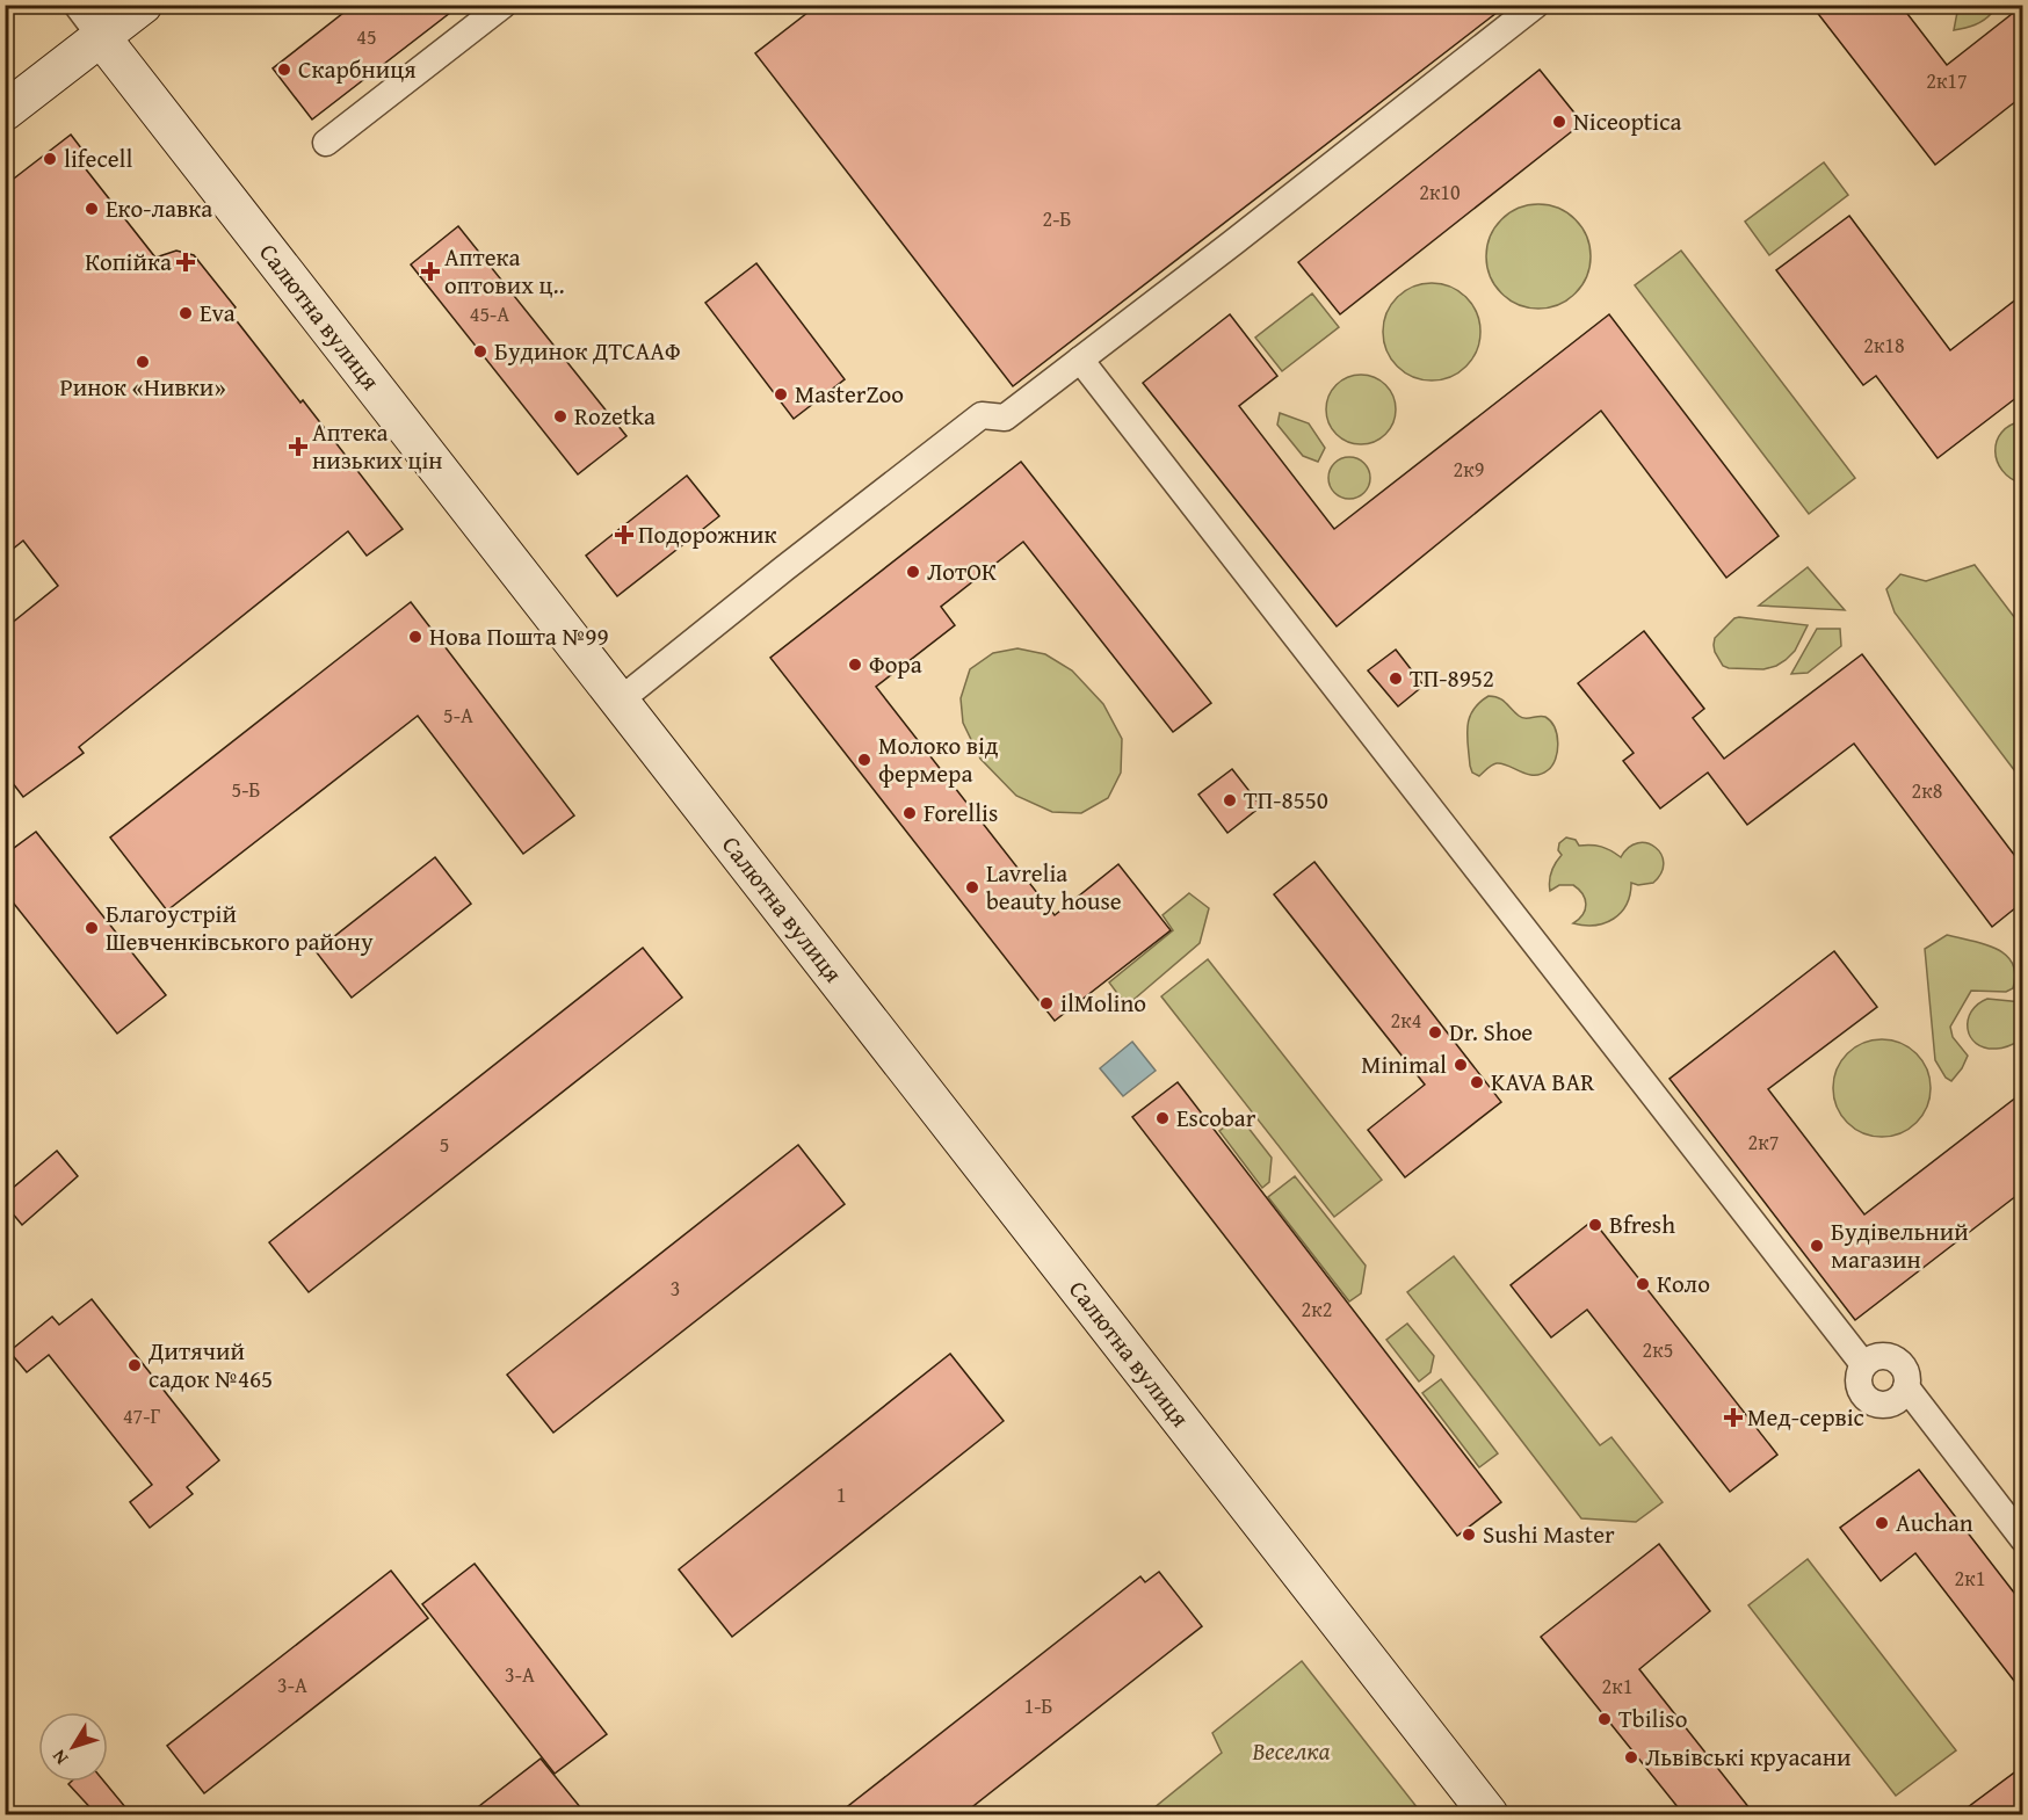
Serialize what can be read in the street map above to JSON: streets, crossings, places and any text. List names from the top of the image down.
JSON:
{
  "streets": {
    "street": ["Салютна вулиця"]
  },
  "parks": ["Веселка"],
  "places": {
    "other": [
      "Скарбниця",
      "Niceoptica",
      "lifecell",
      "Еко-лавка",
      "Eva",
      "Будинок ДТСААФ",
      "Ринок «Нивки»",
      "MasterZoo",
      "Rozetka",
      "ЛотОК",
      "Нова Пошта №99",
      "Фора",
      "ТП-8952",
      "Молоко від фермера",
      "ТП-8550",
      "Forellis",
      "Lavrelia beauty house",
      "Благоустрій Шевченківського району",
      "ilMolino",
      "Dr. Shoe",
      "Minimal",
      "KAVA BAR",
      "Escobar",
      "Bfresh",
      "Будівельний магазин",
      "Коло",
      "Дитячий садок №465",
      "Auchan",
      "Sushi Master",
      "Tbiliso",
      "Львівські круасани"
    ],
    "health": [
      "Копійка",
      "Аптека оптових ц..",
      "Аптека низьких цін",
      "Подорожник",
      "Мед-сервіс"
    ]
  },
  "house_numbers": [
    "45",
    "2к17",
    "2к10",
    "2-Б",
    "45-А",
    "2к18",
    "2к9",
    "5-А",
    "5-Б",
    "2к8",
    "2к4",
    "2к7",
    "5",
    "3",
    "2к2",
    "2к5",
    "47-Г",
    "1",
    "2к1",
    "3-А",
    "3-А",
    "2к1",
    "1-Б"
  ],
  "north": "bottom left"
}
